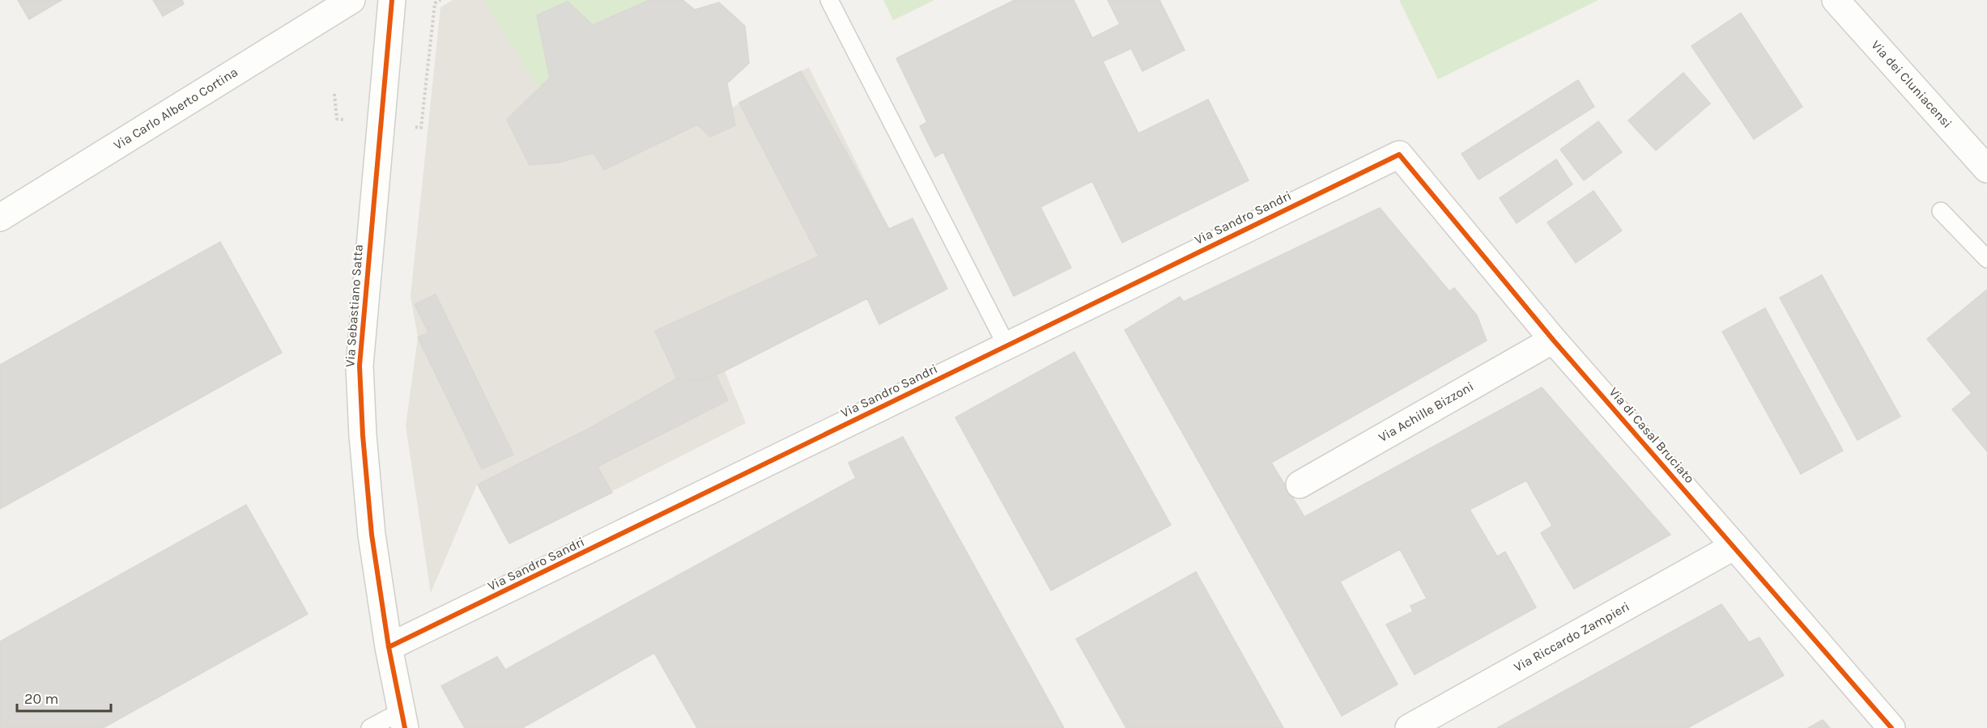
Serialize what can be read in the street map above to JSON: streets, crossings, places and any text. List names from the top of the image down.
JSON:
{
  "streets": {
    "street": [
      "Via dei Cluniacensi",
      "Via Carlo Alberto Cortina",
      "Via Sandro Sandri",
      "Via Sebastiano Satta",
      "Via Achille Bizzoni",
      "Via di Casal Bruciato",
      "Via Riccardo Zampieri"
    ]
  },
  "crossings": [
    ["Via Sandro Sandri", "Via Sebastiano Satta"],
    ["Via Sandro Sandri", "Via di Casal Bruciato"],
    ["Via Achille Bizzoni", "Via di Casal Bruciato"],
    ["Via di Casal Bruciato", "Via Riccardo Zampieri"]
  ],
  "scale_bar": "20 m"
}
